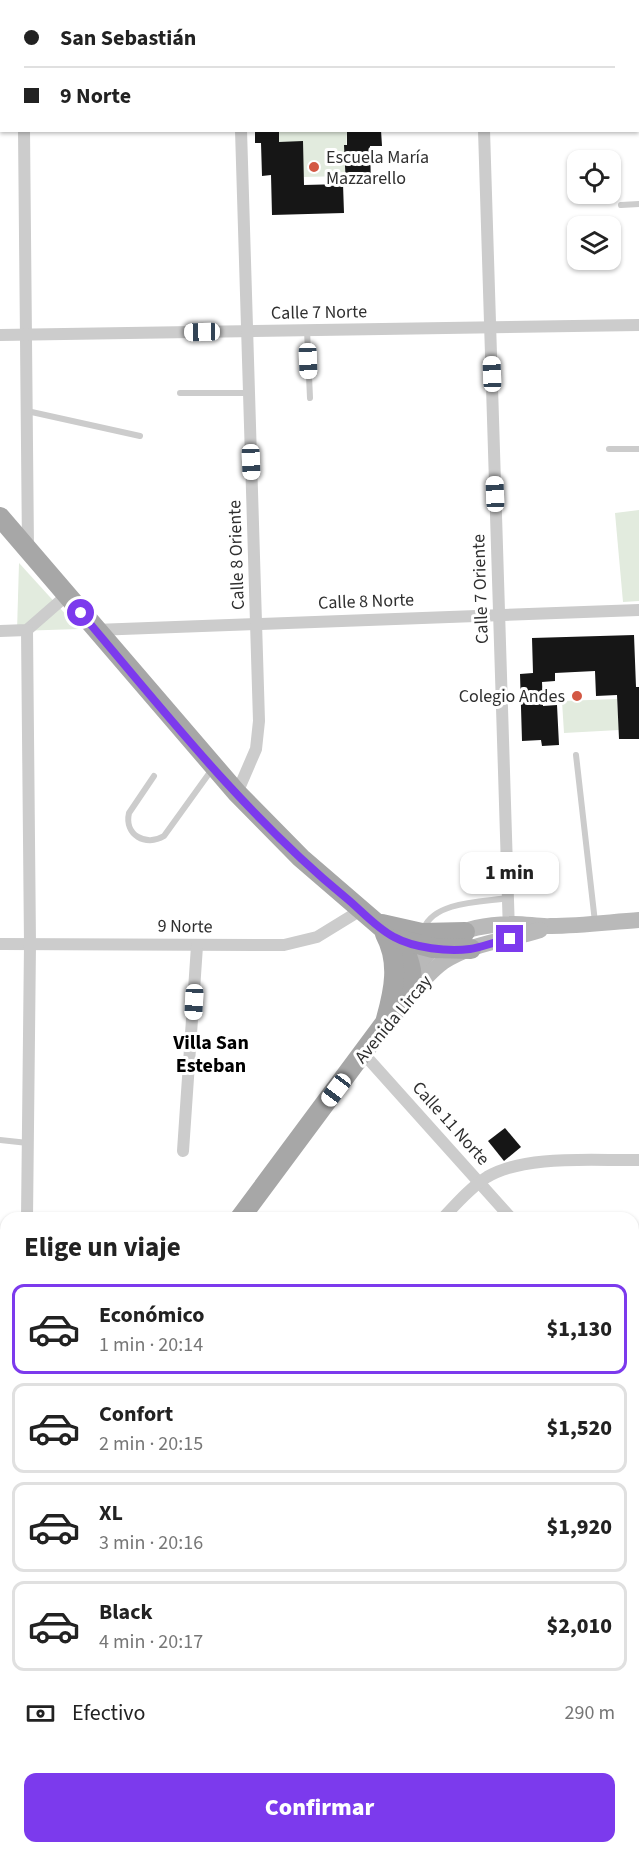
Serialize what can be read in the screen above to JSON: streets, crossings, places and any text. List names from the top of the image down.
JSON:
{
  "streets": {
    "main road": ["Avenida Lircay"],
    "street": [
      "Calle 7 Norte",
      "Calle 8 Oriente",
      "Calle 7 Oriente",
      "Calle 8 Norte",
      "9 Norte",
      "Calle 11 Norte"
    ]
  },
  "crossings": [
    ["Calle 7 Norte", "Calle 8 Oriente"],
    ["Calle 7 Norte", "Calle 7 Oriente"],
    ["Calle 8 Oriente", "Calle 8 Norte"],
    ["Calle 7 Oriente", "Calle 8 Norte"],
    ["Avenida Lircay", "Calle 11 Norte"]
  ],
  "districts": ["Villa San Esteban"],
  "places": ["Escuela María Mazzarello", "Colegio Andes"],
  "page": {
    "banner": ["San Sebastián", "9 Norte"],
    "bubble": "1 min",
    "heading": "Elige un viaje",
    "list": [
      {
        "name": "Económico",
        "note": "1 min · 20:14",
        "value": "$1,130"
      },
      {
        "name": "Confort",
        "note": "2 min · 20:15",
        "value": "$1,520"
      },
      {
        "name": "XL",
        "note": "3 min · 20:16",
        "value": "$1,920"
      },
      {
        "name": "Black",
        "note": "4 min · 20:17",
        "value": "$2,010"
      }
    ],
    "pay": ["Efectivo", "290 m"],
    "buttons": "Confirmar"
  }
}
